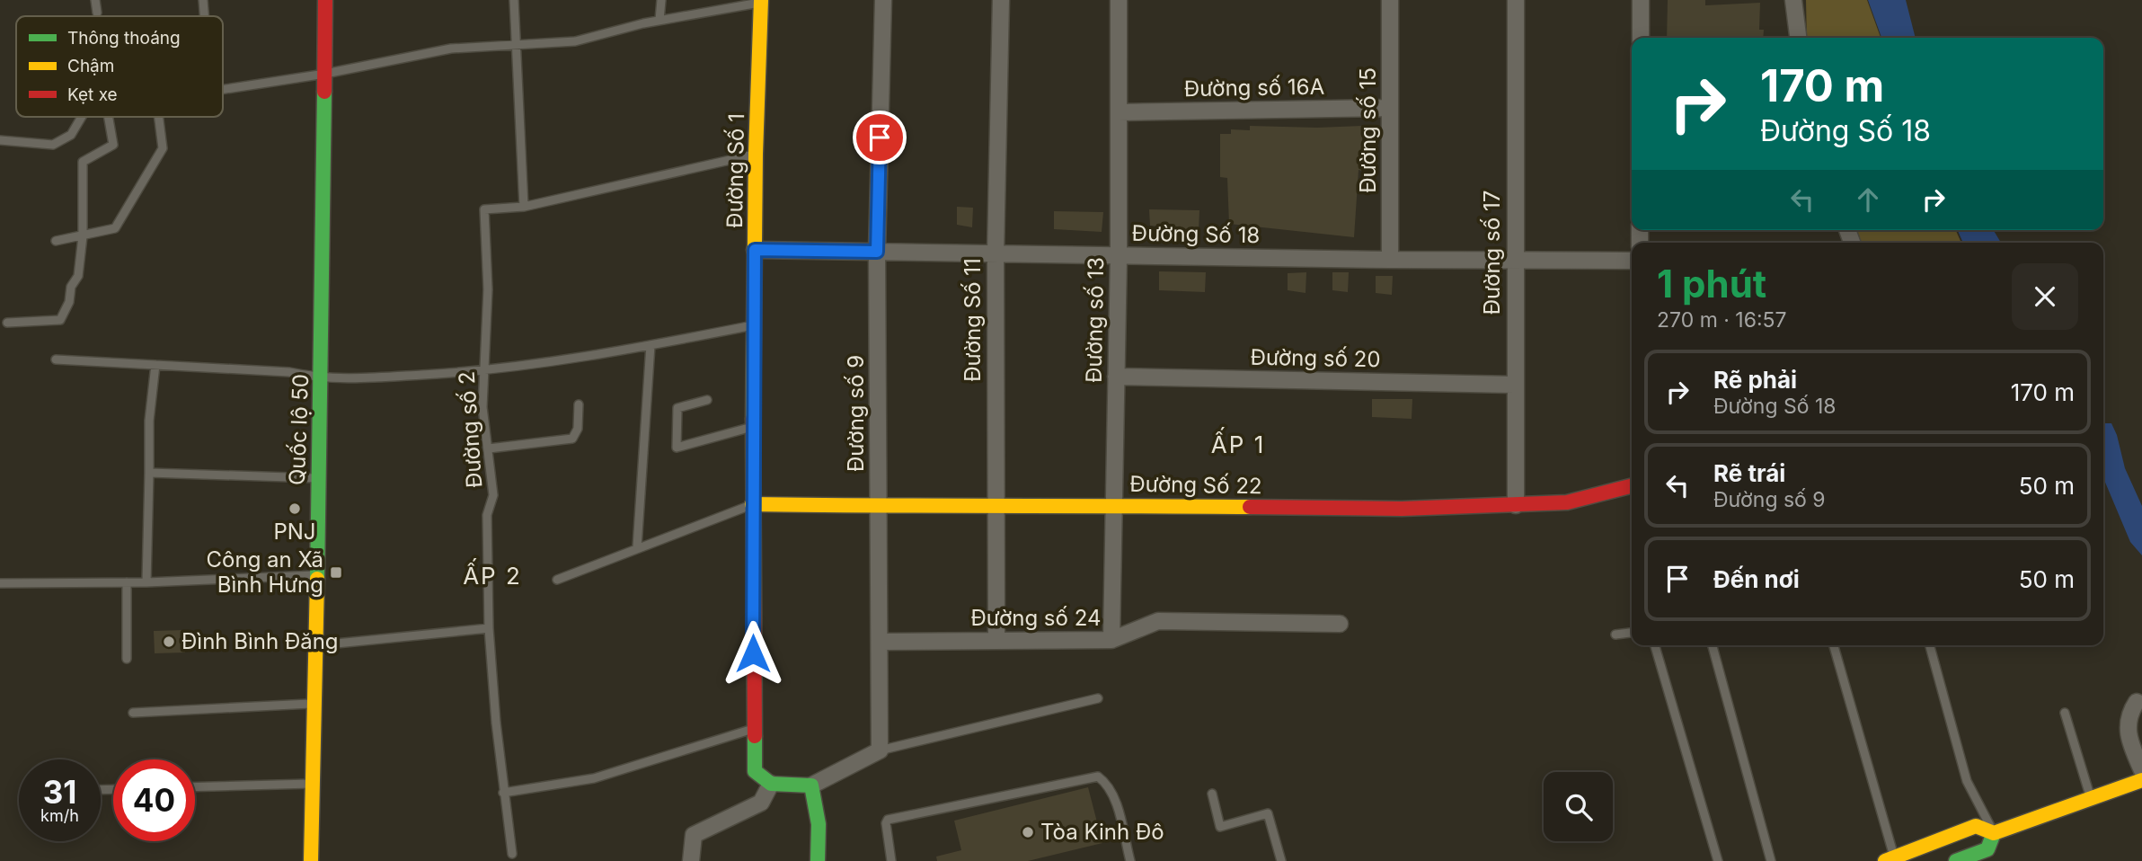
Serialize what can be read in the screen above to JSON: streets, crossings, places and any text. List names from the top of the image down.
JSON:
{
  "streets": {
    "street": [
      "Đường số 16A",
      "Đường số 15",
      "Đường Số 1",
      "Đường Số 18",
      "Đường số 17",
      "Đường Số 11",
      "Đường số 13",
      "Đường số 20",
      "Đường số 9",
      "Quốc lộ 50",
      "Đường Số 22",
      "Đường số 24"
    ],
    "lane": ["Đường số 2"]
  },
  "crossings": [
    ["Đường số 16A", "Đường số 15"],
    ["Đường số 16A", "Đường số 13"],
    ["Đường số 15", "Đường Số 18"],
    ["Đường Số 1", "Đường Số 18"],
    ["Đường Số 1", "Đường Số 22"],
    ["Đường Số 18", "Đường số 17"],
    ["Đường Số 18", "Đường Số 11"],
    ["Đường Số 18", "Đường số 13"],
    ["Đường Số 18", "Đường số 9"],
    ["Đường số 17", "Đường số 20"],
    ["Đường số 17", "Đường Số 22"],
    ["Đường Số 11", "Đường Số 22"],
    ["Đường Số 11", "Đường số 24"],
    ["Đường số 13", "Đường số 20"],
    ["Đường số 13", "Đường Số 22"],
    ["Đường số 13", "Đường số 24"],
    ["Đường số 9", "Đường Số 22"],
    ["Đường số 9", "Đường số 24"]
  ],
  "districts": ["ẤP 1", "ẤP 2"],
  "places": {
    "other": ["PNJ", "Đình Bình Đăng", "Tòa Kinh Đô"],
    "transit": ["Công an Xã Bình Hưng"]
  },
  "legend": ["Thông thoáng", "Chậm", "Kẹt xe"],
  "page": {
    "turn": ["170 m", "Đường Số 18"],
    "heading": ["1 phút", "270 m · 16:57"],
    "list": [
      {
        "name": "Rẽ phải",
        "note": "Đường Số 18",
        "value": "170 m"
      },
      {
        "name": "Rẽ trái",
        "note": "Đường số 9",
        "value": "50 m"
      },
      {
        "name": "Đến nơi",
        "value": "50 m"
      }
    ],
    "speed": "31 km/h",
    "limit": "40"
  }
}
